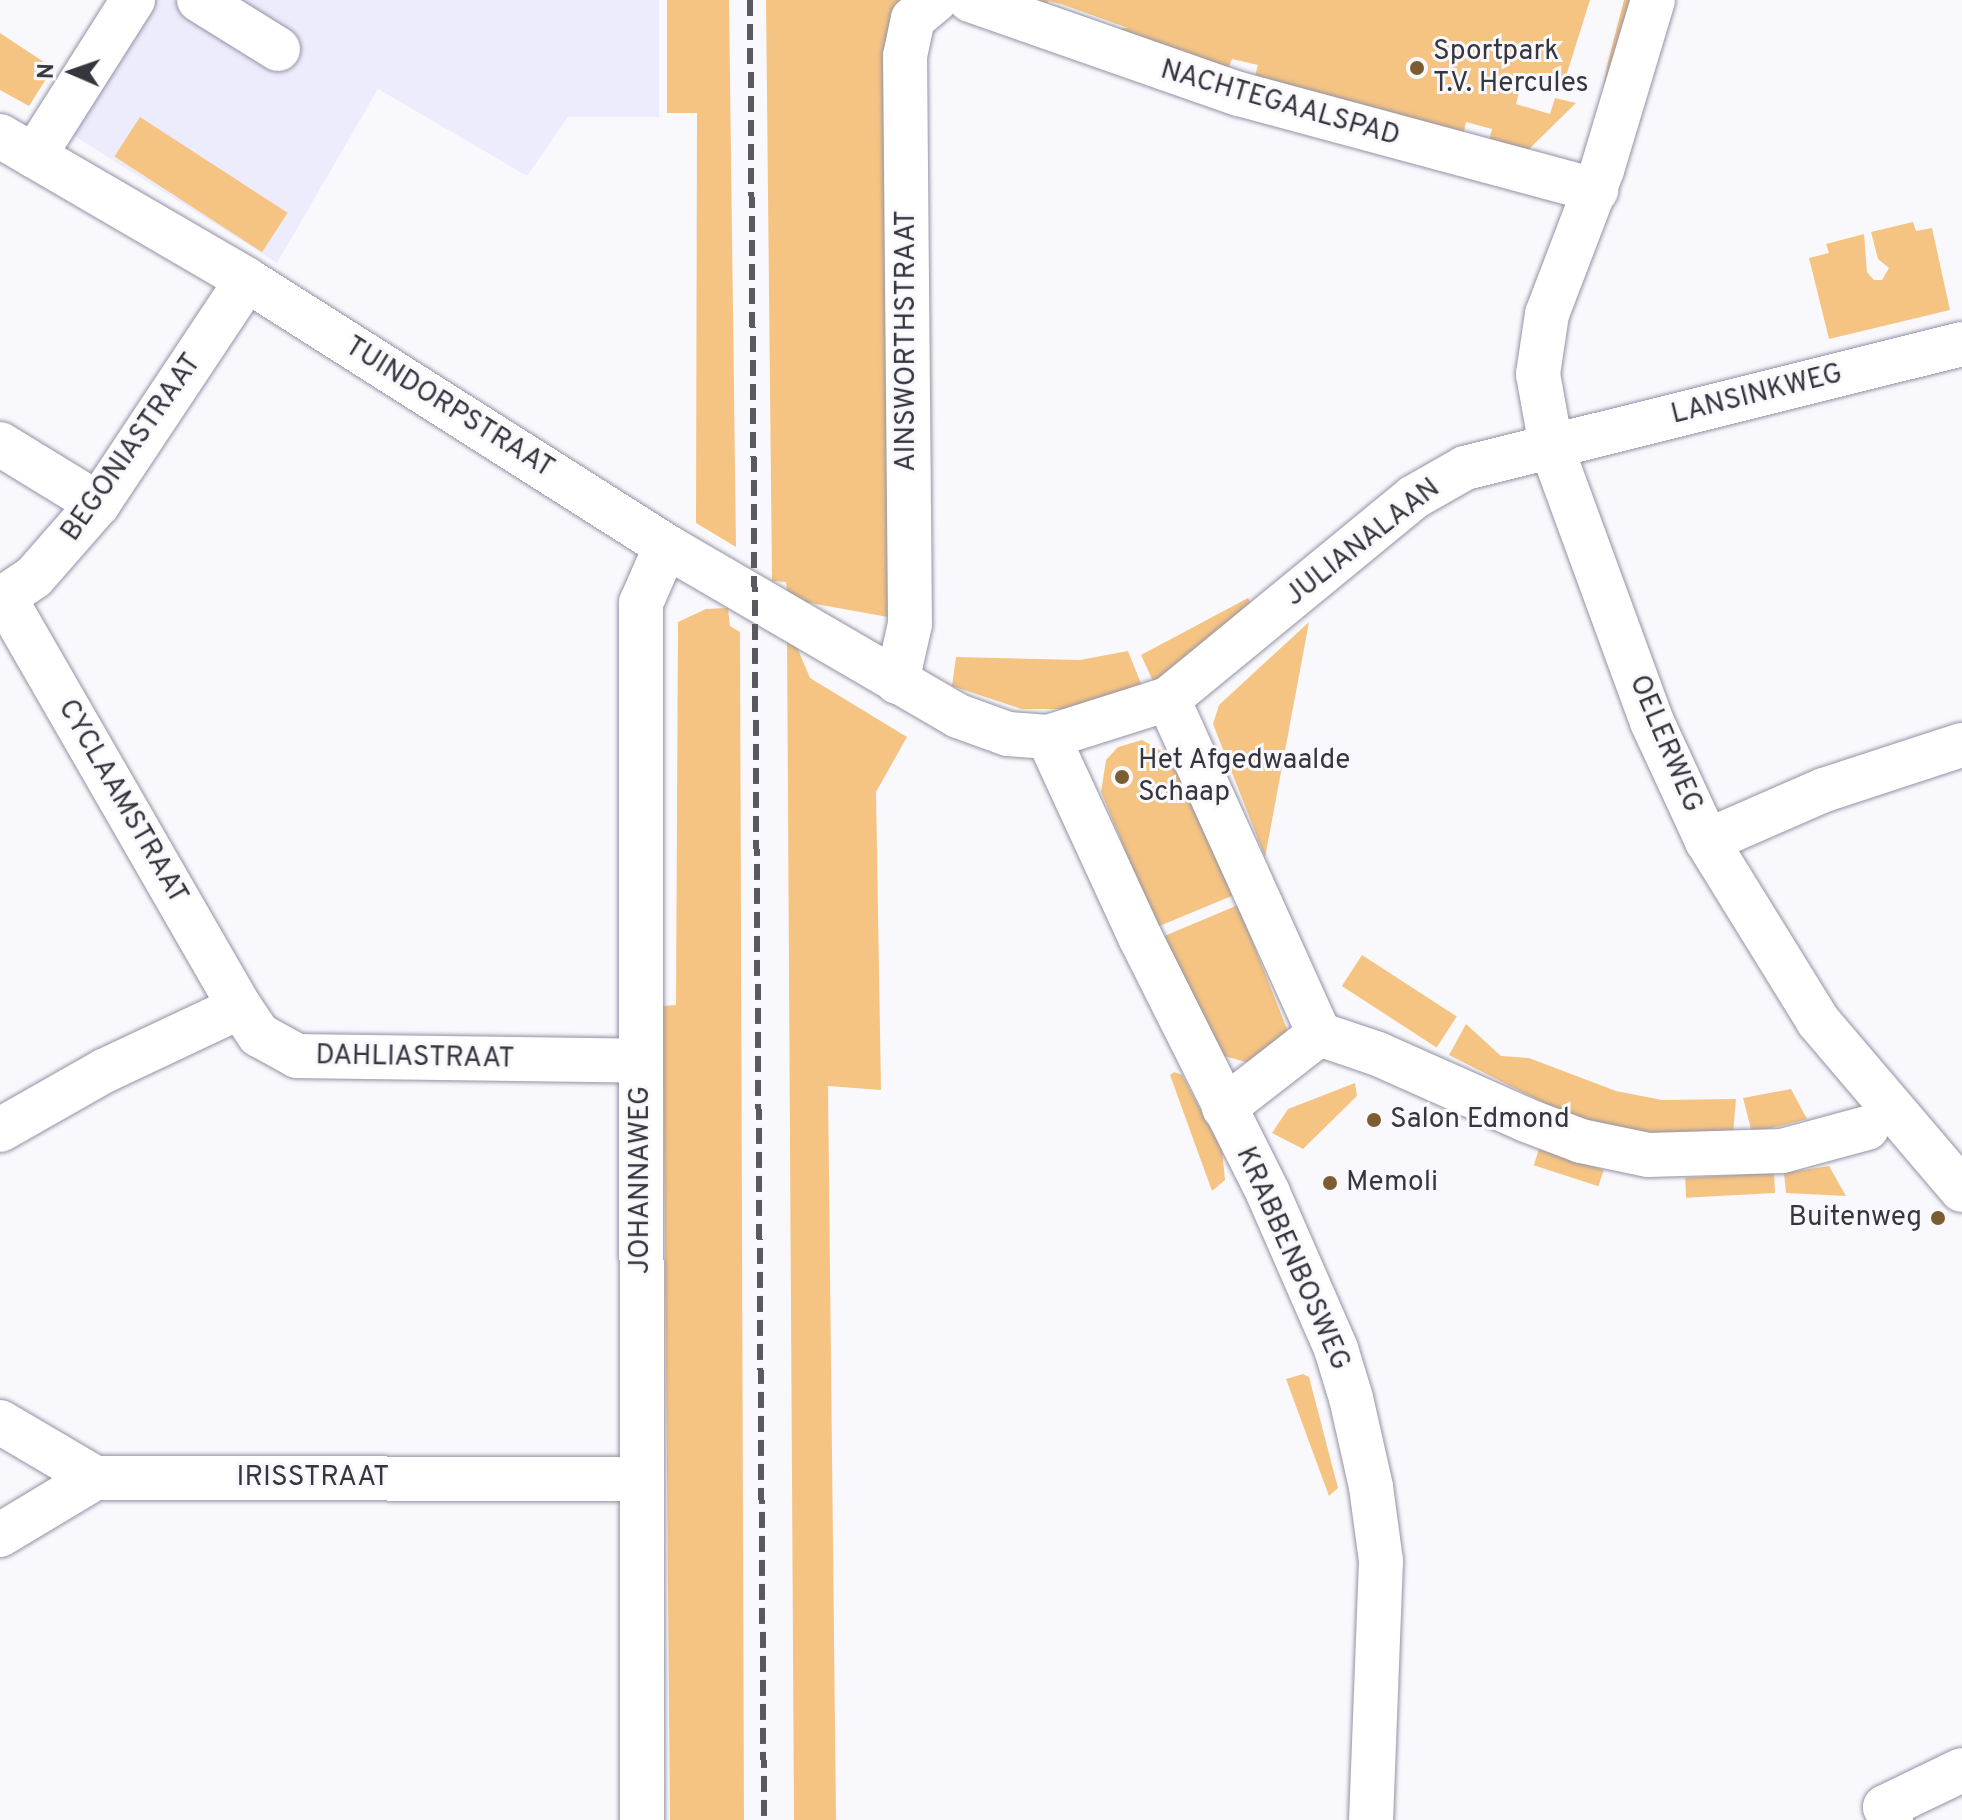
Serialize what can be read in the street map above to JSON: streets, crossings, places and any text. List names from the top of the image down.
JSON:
{
  "streets": {
    "street": [
      "NACHTEGAALSPAD",
      "AINSWORTHSTRAAT",
      "LANSINKWEG",
      "TUINDORPSTRAAT",
      "BEGONIASTRAAT",
      "JULIANALAAN",
      "OELERWEG",
      "CYCLAAMSTRAAT",
      "DAHLIASTRAAT",
      "JOHANNAWEG",
      "KRABBENBOSWEG",
      "IRISSTRAAT"
    ]
  },
  "crossings": [
    ["AINSWORTHSTRAAT", "TUINDORPSTRAAT"],
    ["AINSWORTHSTRAAT", "JULIANALAAN"],
    ["LANSINKWEG", "JULIANALAAN"],
    ["LANSINKWEG", "OELERWEG"],
    ["TUINDORPSTRAAT", "BEGONIASTRAAT"],
    ["TUINDORPSTRAAT", "JULIANALAAN"],
    ["TUINDORPSTRAAT", "JOHANNAWEG"],
    ["BEGONIASTRAAT", "CYCLAAMSTRAAT"],
    ["JULIANALAAN", "OELERWEG"],
    ["JULIANALAAN", "KRABBENBOSWEG"],
    ["CYCLAAMSTRAAT", "DAHLIASTRAAT"],
    ["DAHLIASTRAAT", "JOHANNAWEG"],
    ["JOHANNAWEG", "IRISSTRAAT"]
  ],
  "places": [
    "Sportpark T.V. Hercules",
    "Het Afgedwaalde Schaap",
    "Salon Edmond",
    "Memoli",
    "Buitenweg"
  ],
  "north": "left"
}
